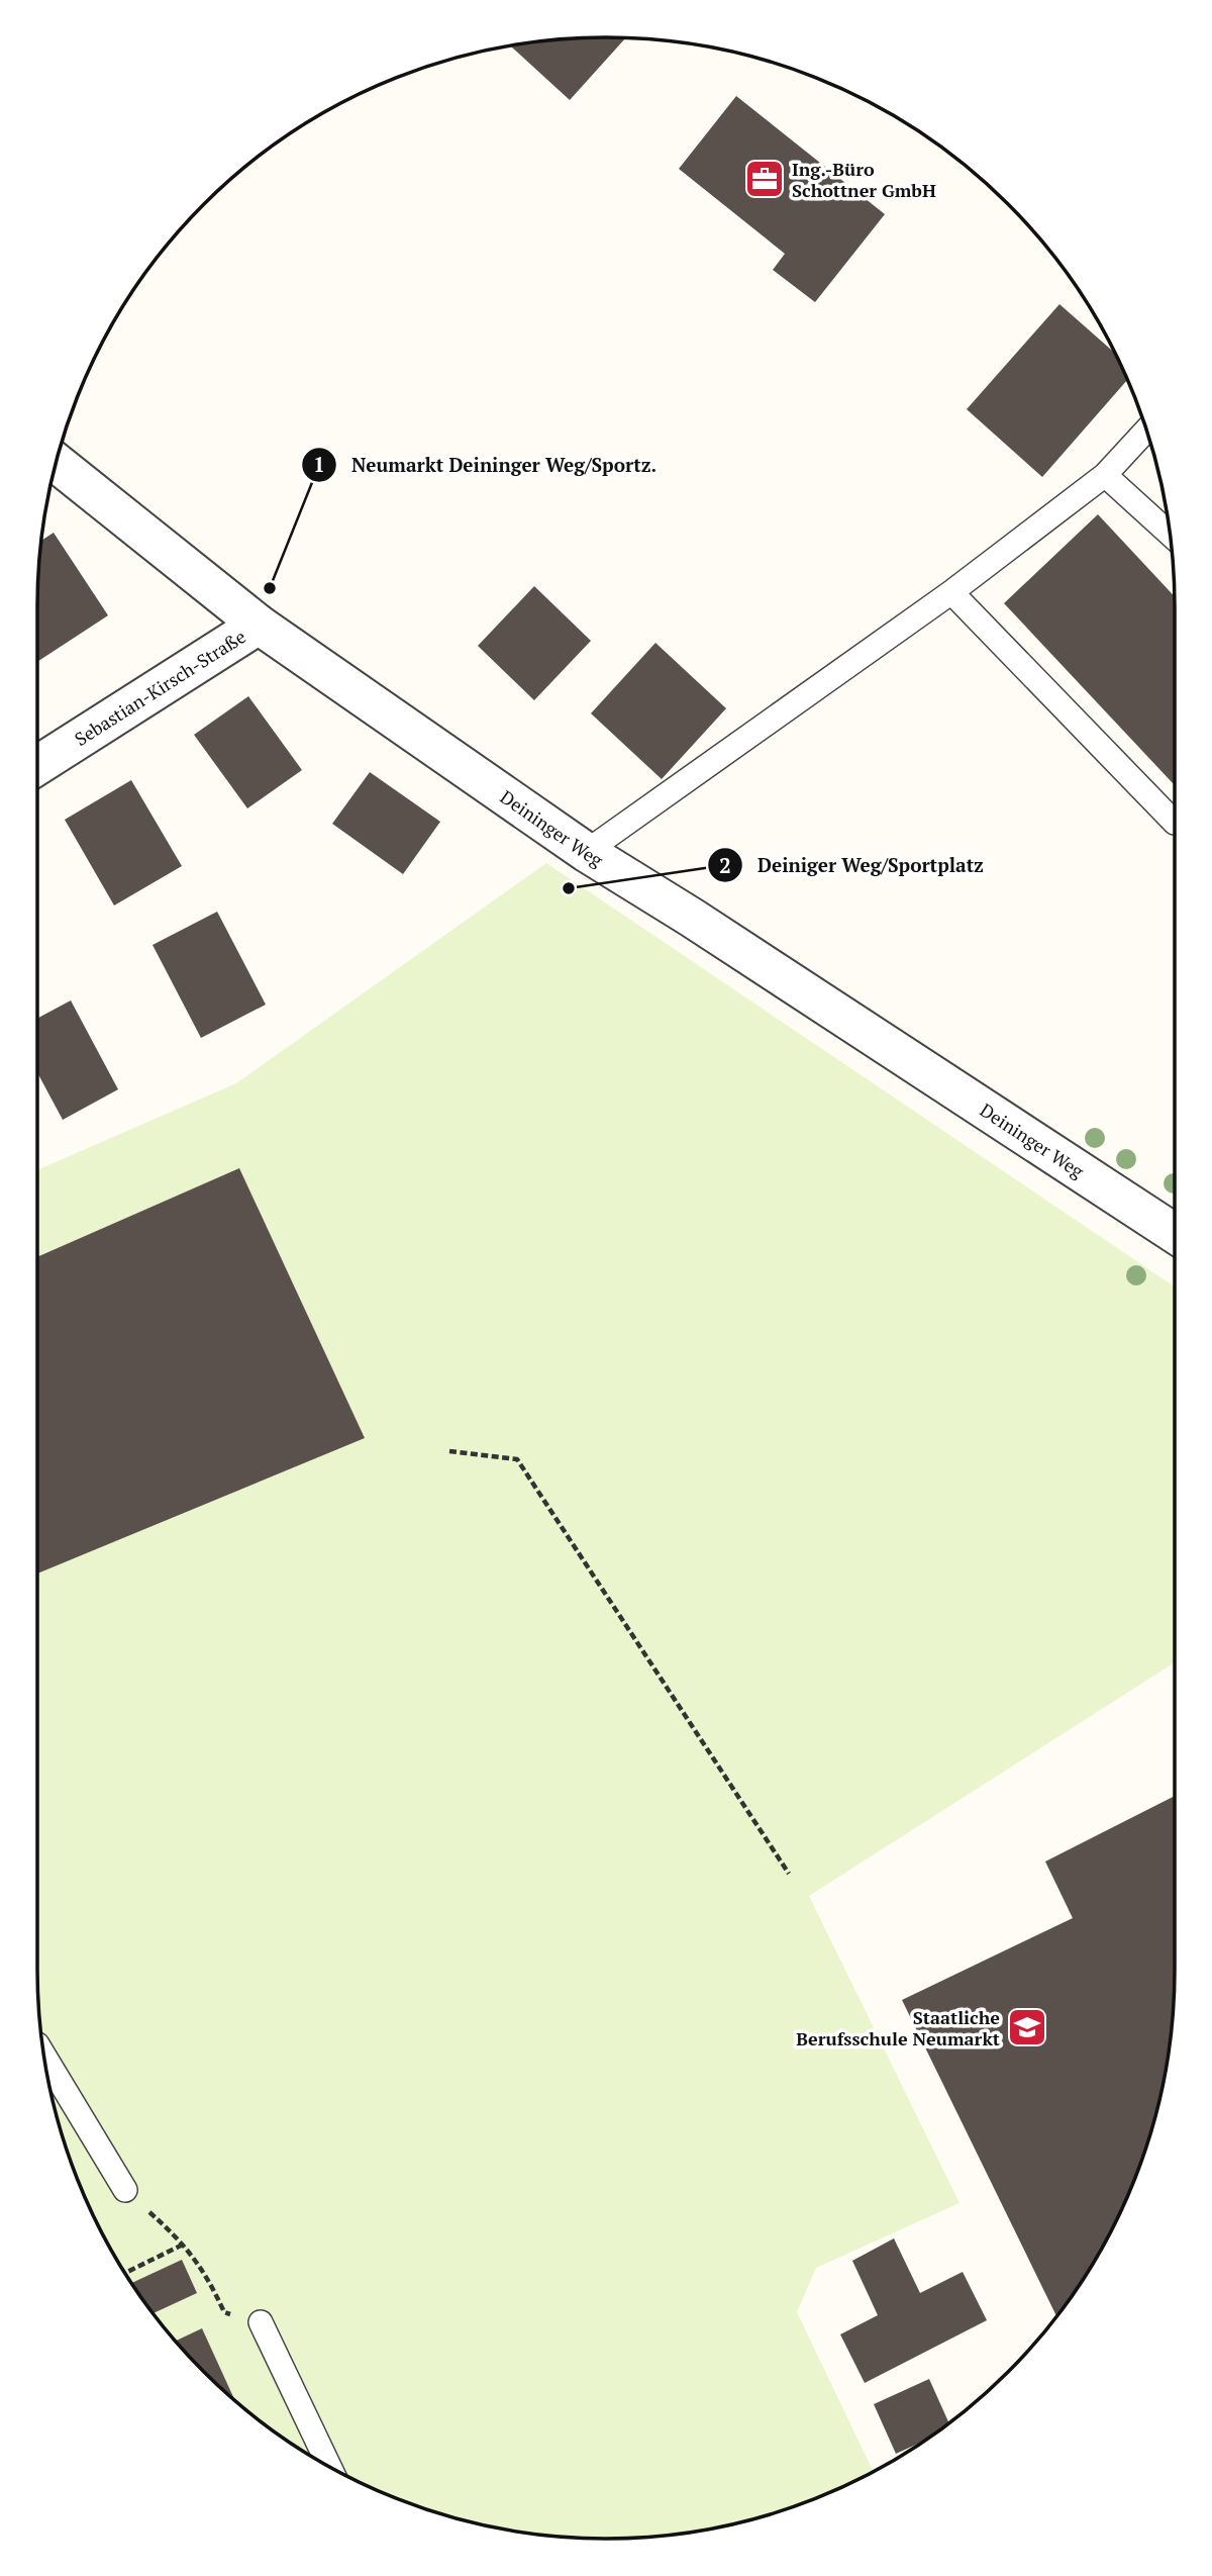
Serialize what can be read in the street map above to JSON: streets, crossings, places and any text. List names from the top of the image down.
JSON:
{
  "streets": {
    "street": ["Sebastian-Kirsch-Straße", "Deininger Weg"]
  },
  "crossings": [
    ["Sebastian-Kirsch-Straße", "Deininger Weg"]
  ],
  "places": {
    "office": ["Ing.-Büro Schottner GmbH"],
    "other": ["Neumarkt Deininger Weg/Sportz.", "Deiniger Weg/Sportplatz"],
    "school or university": ["Staatliche Berufsschule Neumarkt"]
  }
}
